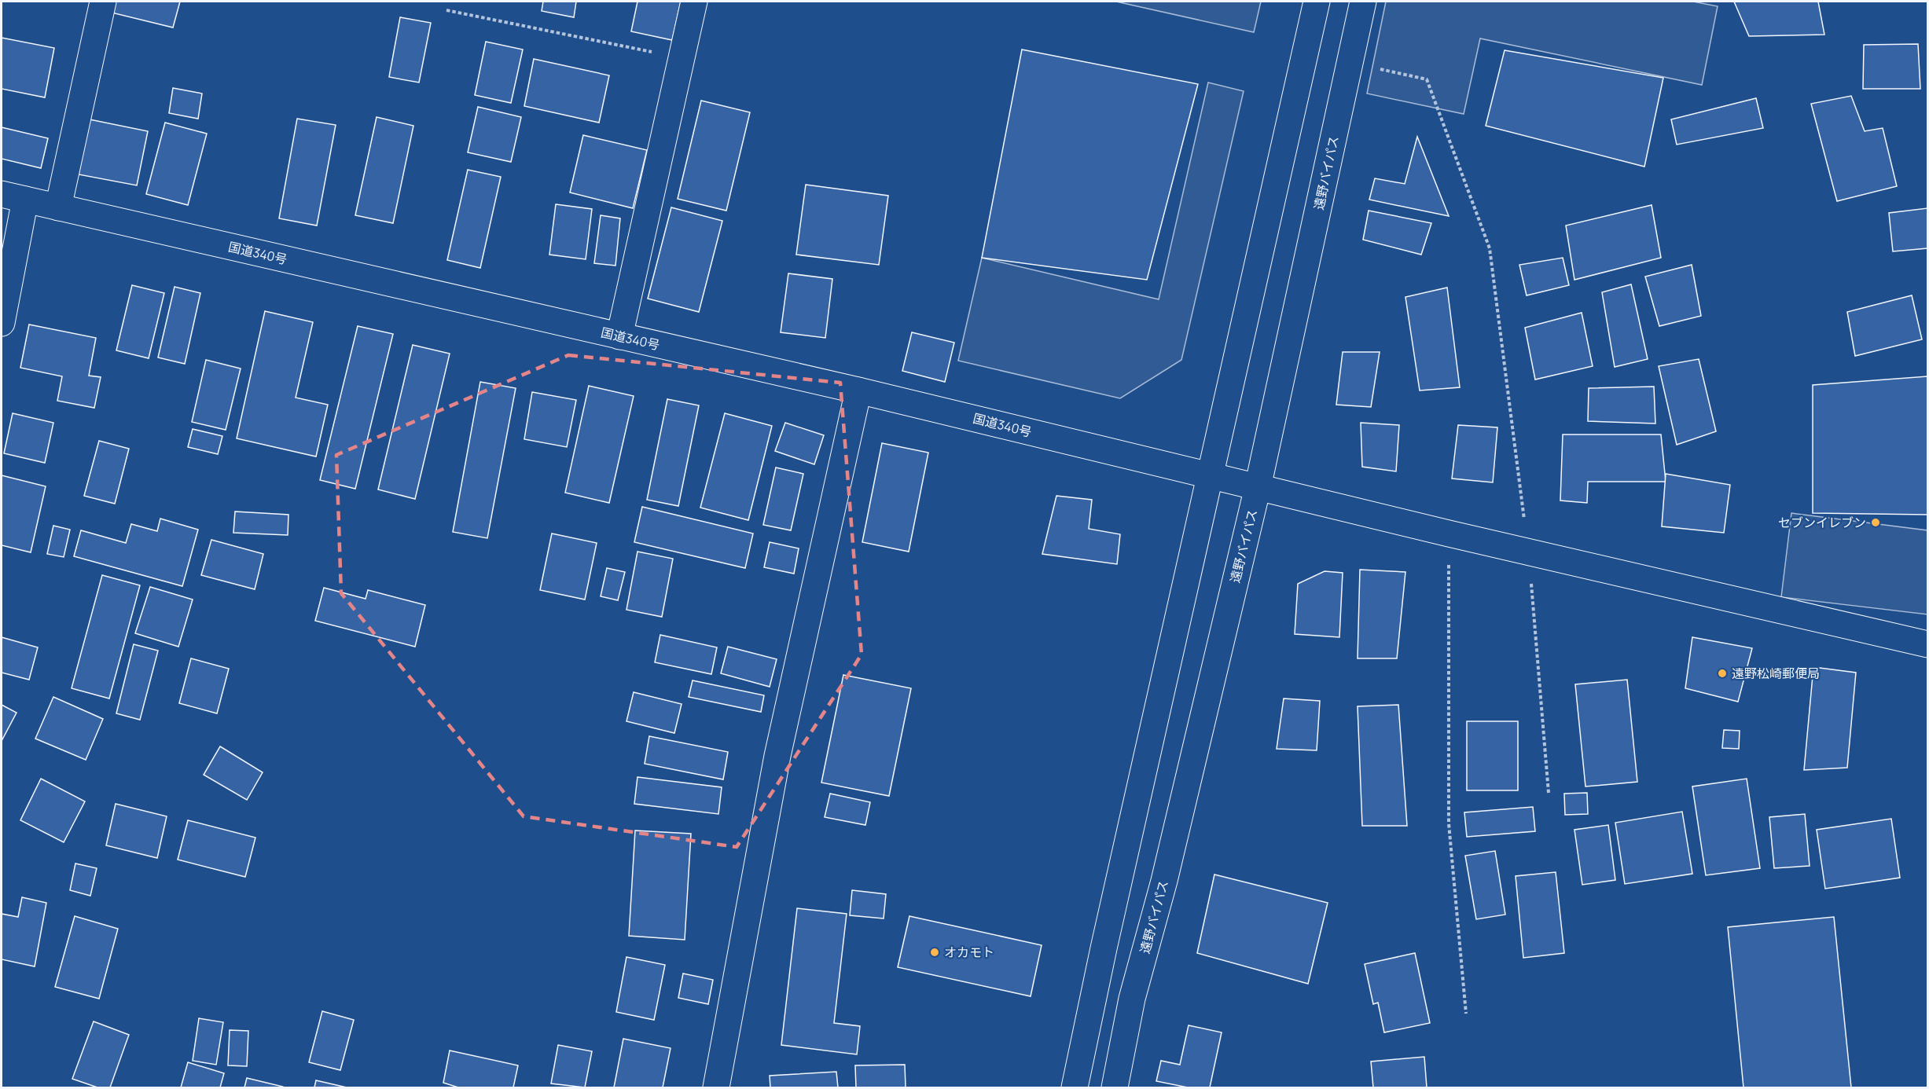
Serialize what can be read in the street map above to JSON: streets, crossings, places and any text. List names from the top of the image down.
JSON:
{
  "streets": {
    "main road": ["遠野バイパス", "国道340号"]
  },
  "crossings": [
    ["遠野バイパス", "国道340号"]
  ],
  "places": ["セブンイレブン", "遠野松崎郵便局", "オカモト"]
}
